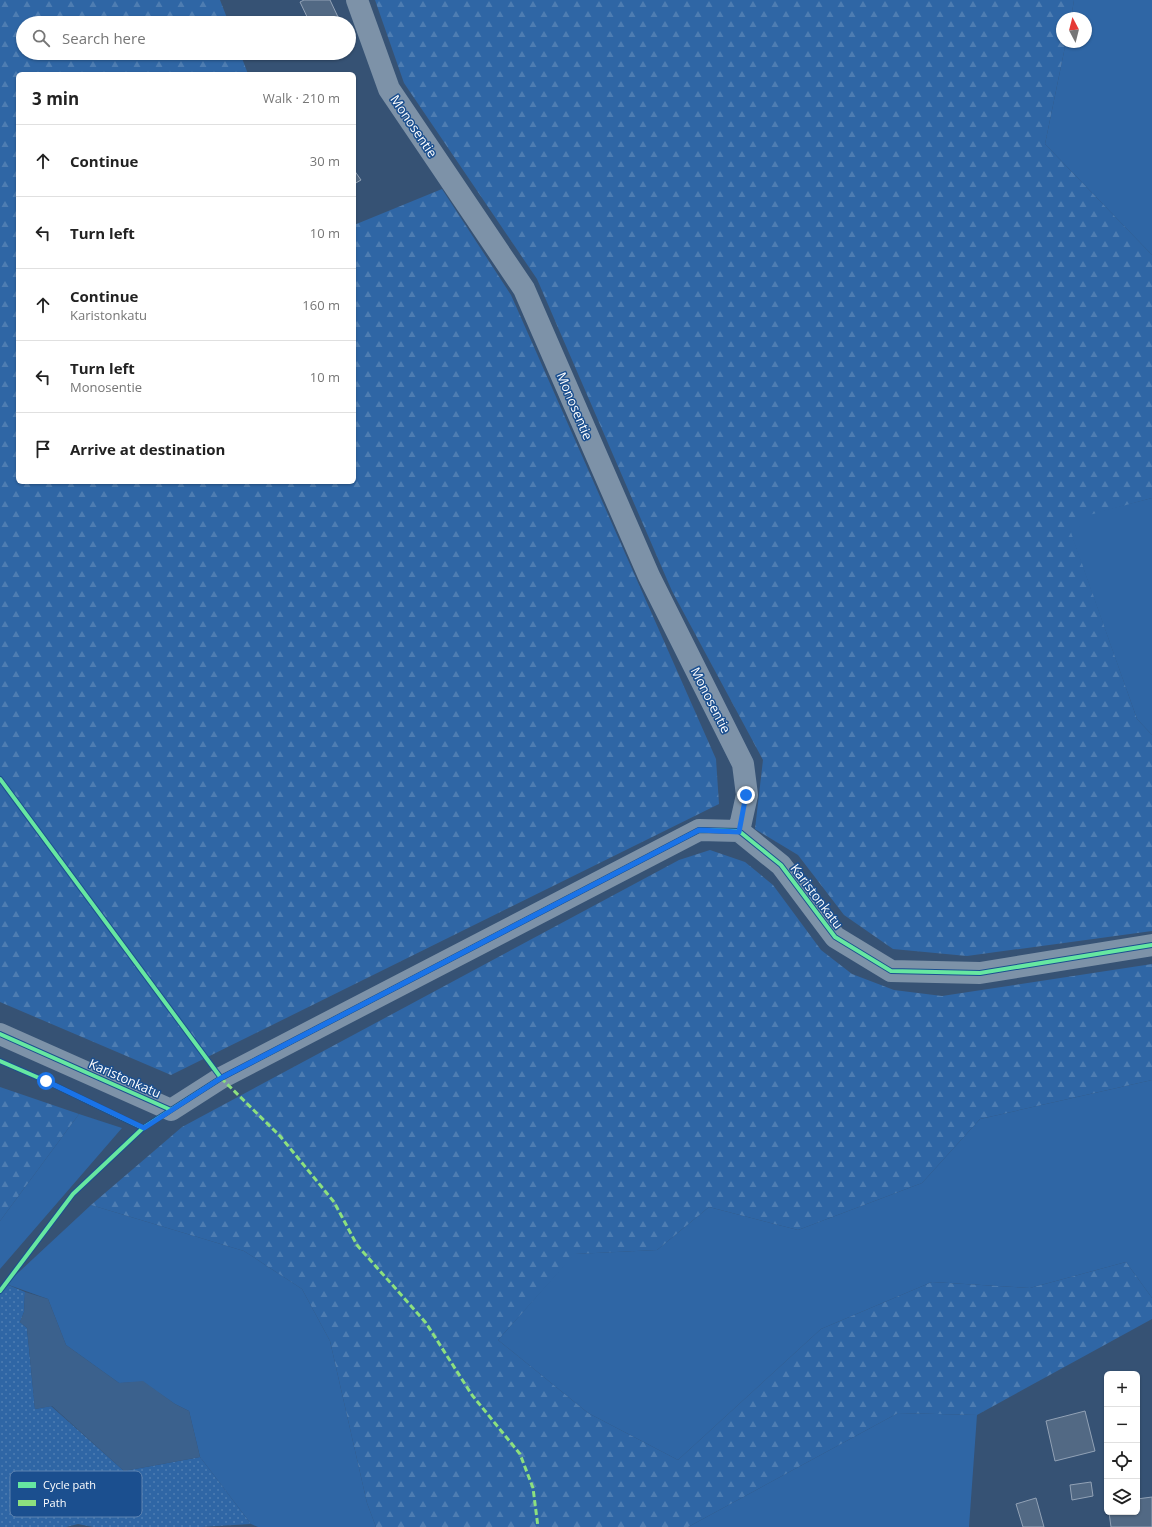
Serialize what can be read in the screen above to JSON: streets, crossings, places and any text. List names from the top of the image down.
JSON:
{
  "streets": {
    "street": ["Monosentie", "Karistonkatu"]
  },
  "crossings": [
    ["Monosentie", "Karistonkatu"]
  ],
  "legend": ["Cycle path", "Path"],
  "north": "top",
  "page": {
    "search": "Search here",
    "heading": ["3 min", "Walk · 210 m"],
    "list": [
      ["Continue", "30 m"],
      ["Turn left", "10 m"],
      ["Continue", "Karistonkatu", "160 m"],
      ["Turn left", "Monosentie", "10 m"],
      "Arrive at destination"
    ],
    "map_buttons": ["+", "−"]
  }
}
